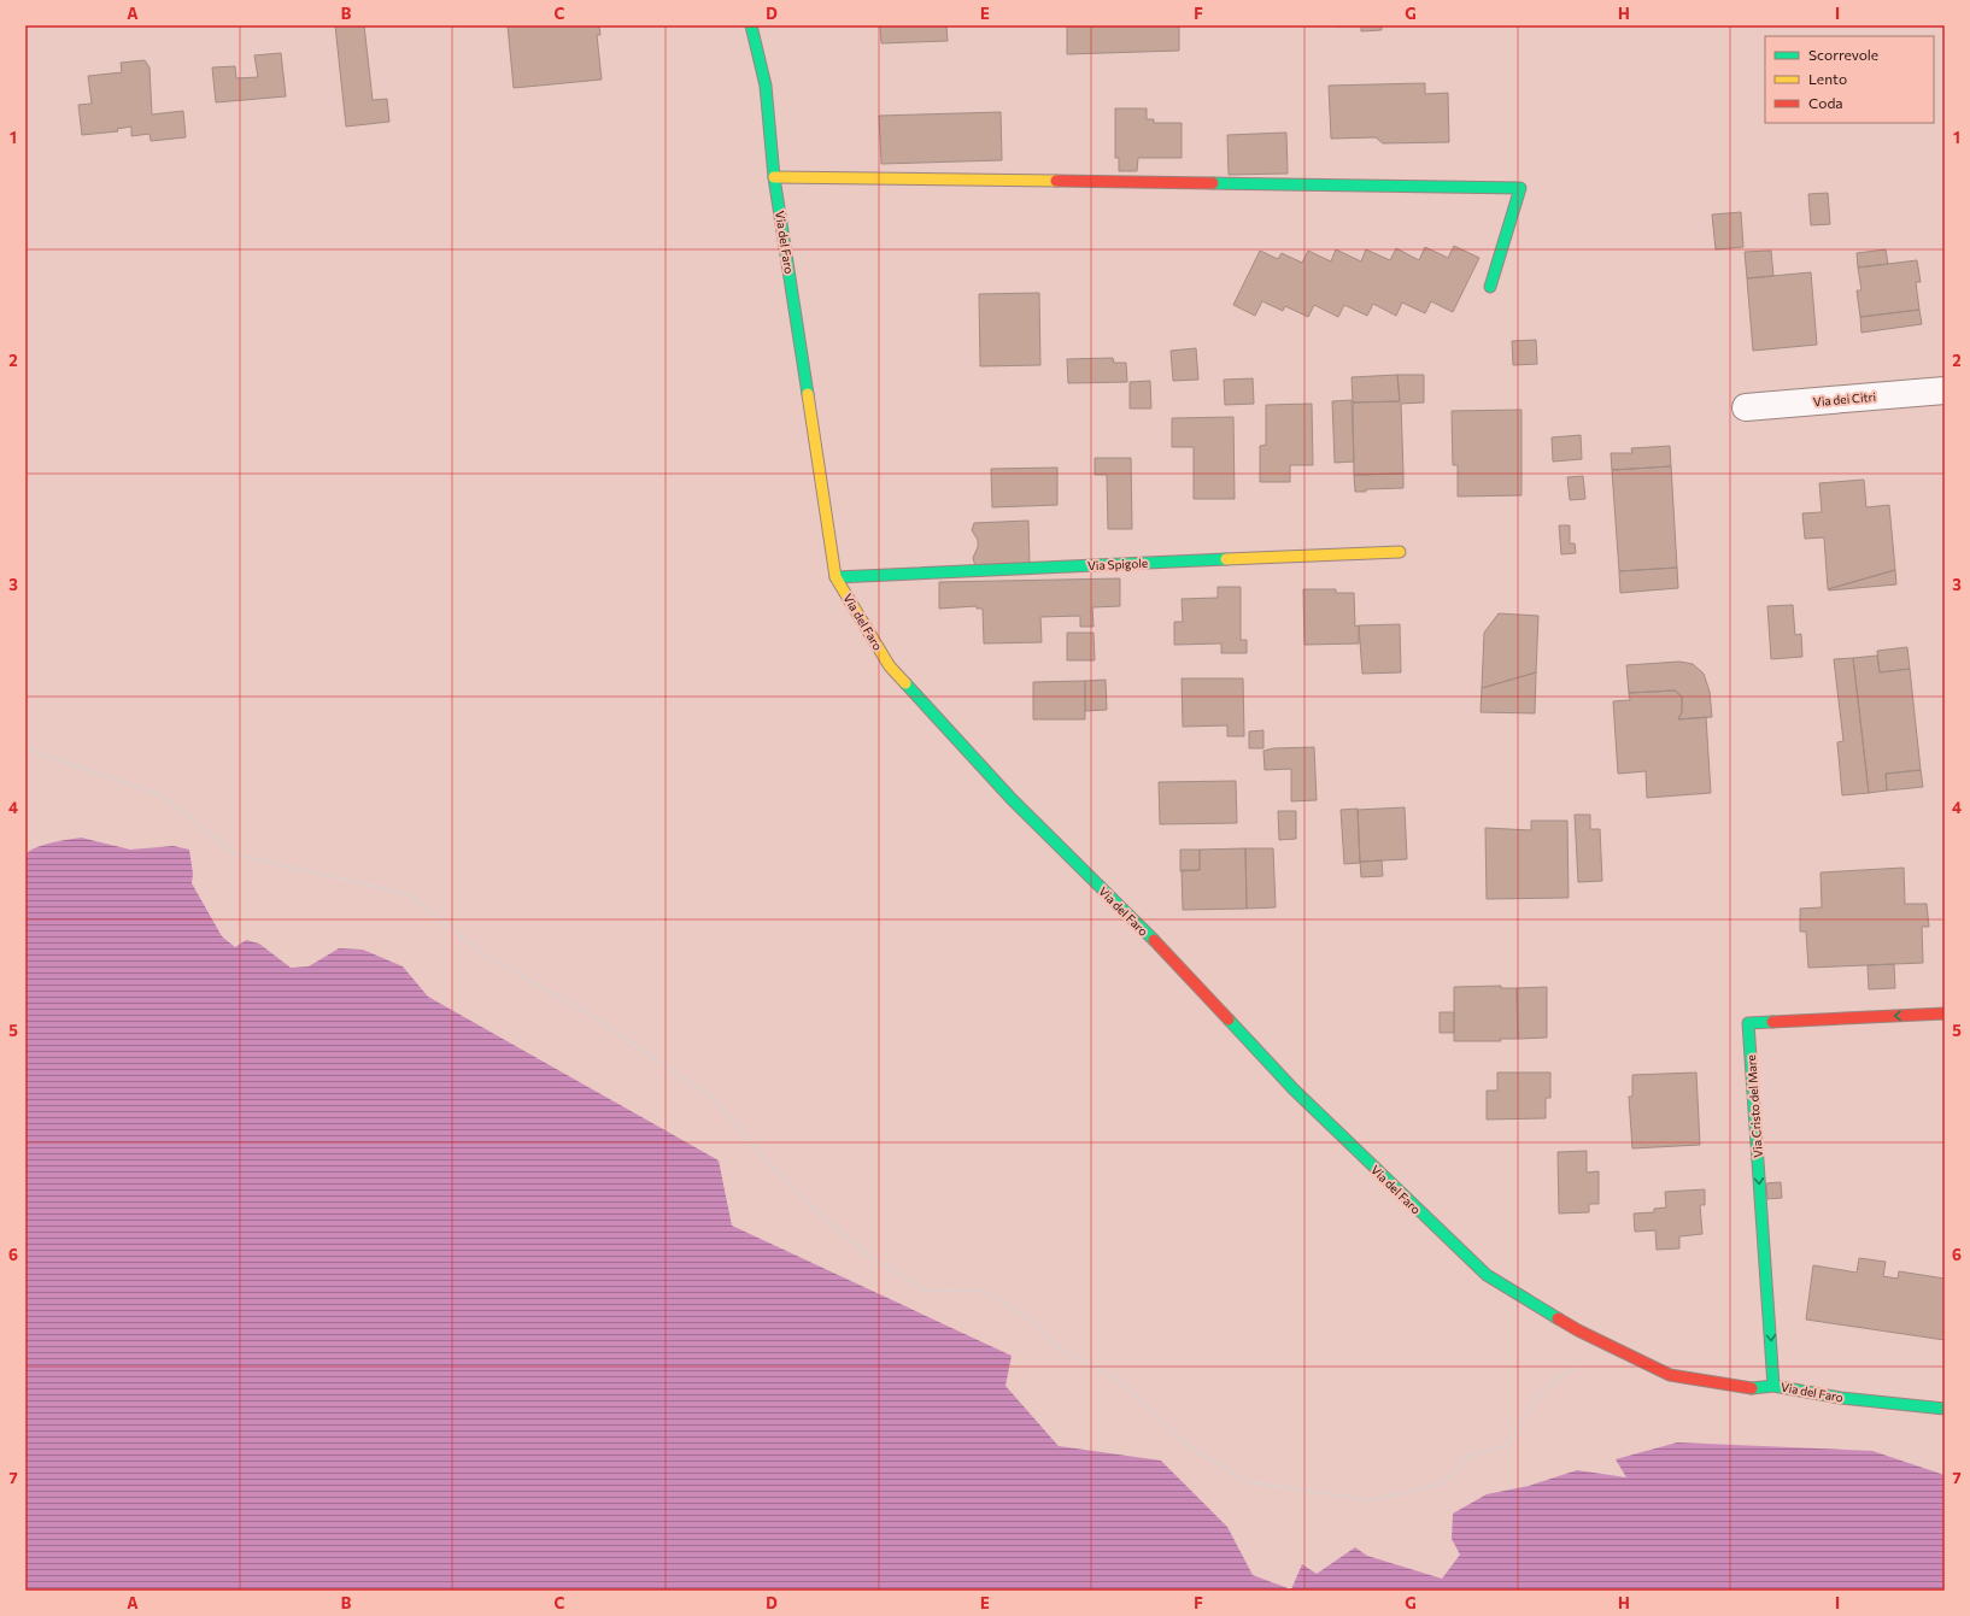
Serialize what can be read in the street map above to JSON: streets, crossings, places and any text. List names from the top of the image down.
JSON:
{
  "streets": {
    "street": [
      "Via del Faro",
      "Via dei Citri",
      "Via Spigole",
      "Via Cristo del Mare"
    ]
  },
  "crossings": [
    ["Via del Faro", "Via Spigole"],
    ["Via del Faro", "Via Cristo del Mare"]
  ],
  "legend": ["Scorrevole", "Lento", "Coda"],
  "grid": {
    "columns": [
      "A",
      "B",
      "C",
      "D",
      "E",
      "F",
      "G",
      "H",
      "I"
    ],
    "rows": [
      "1",
      "2",
      "3",
      "4",
      "5",
      "6",
      "7"
    ]
  }
}
